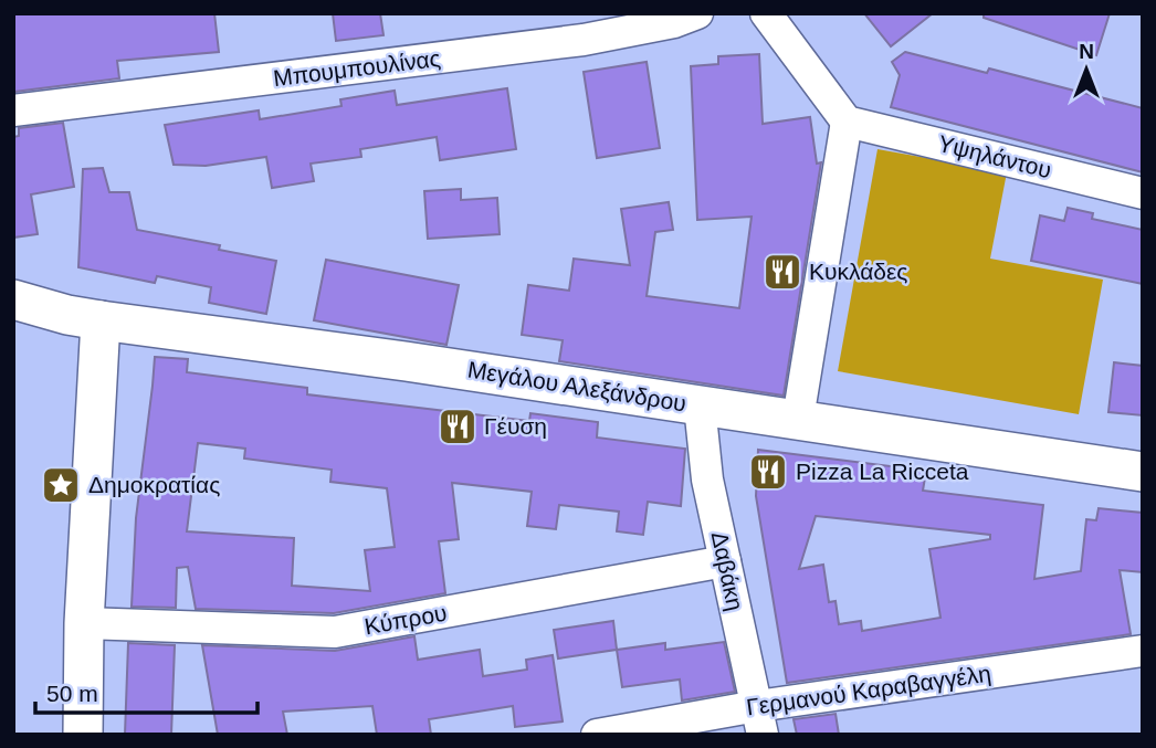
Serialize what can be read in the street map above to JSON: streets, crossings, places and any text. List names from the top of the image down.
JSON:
{
  "streets": {
    "street": [
      "Μπουμπουλίνας",
      "Υψηλάντου",
      "Μεγάλου Αλεξάνδρου",
      "Δαβάκη",
      "Κύπρου",
      "Γερμανού Καραβαγγέλη"
    ]
  },
  "crossings": [
    ["Μεγάλου Αλεξάνδρου", "Δαβάκη"],
    ["Δαβάκη", "Κύπρου"],
    ["Δαβάκη", "Γερμανού Καραβαγγέλη"]
  ],
  "places": {
    "restaurant": ["Κυκλάδες", "Γέυση", "Pizza La Ricceta"],
    "place": ["Δημοκρατίας"]
  },
  "scale_bar": "50 m",
  "north": "top"
}
